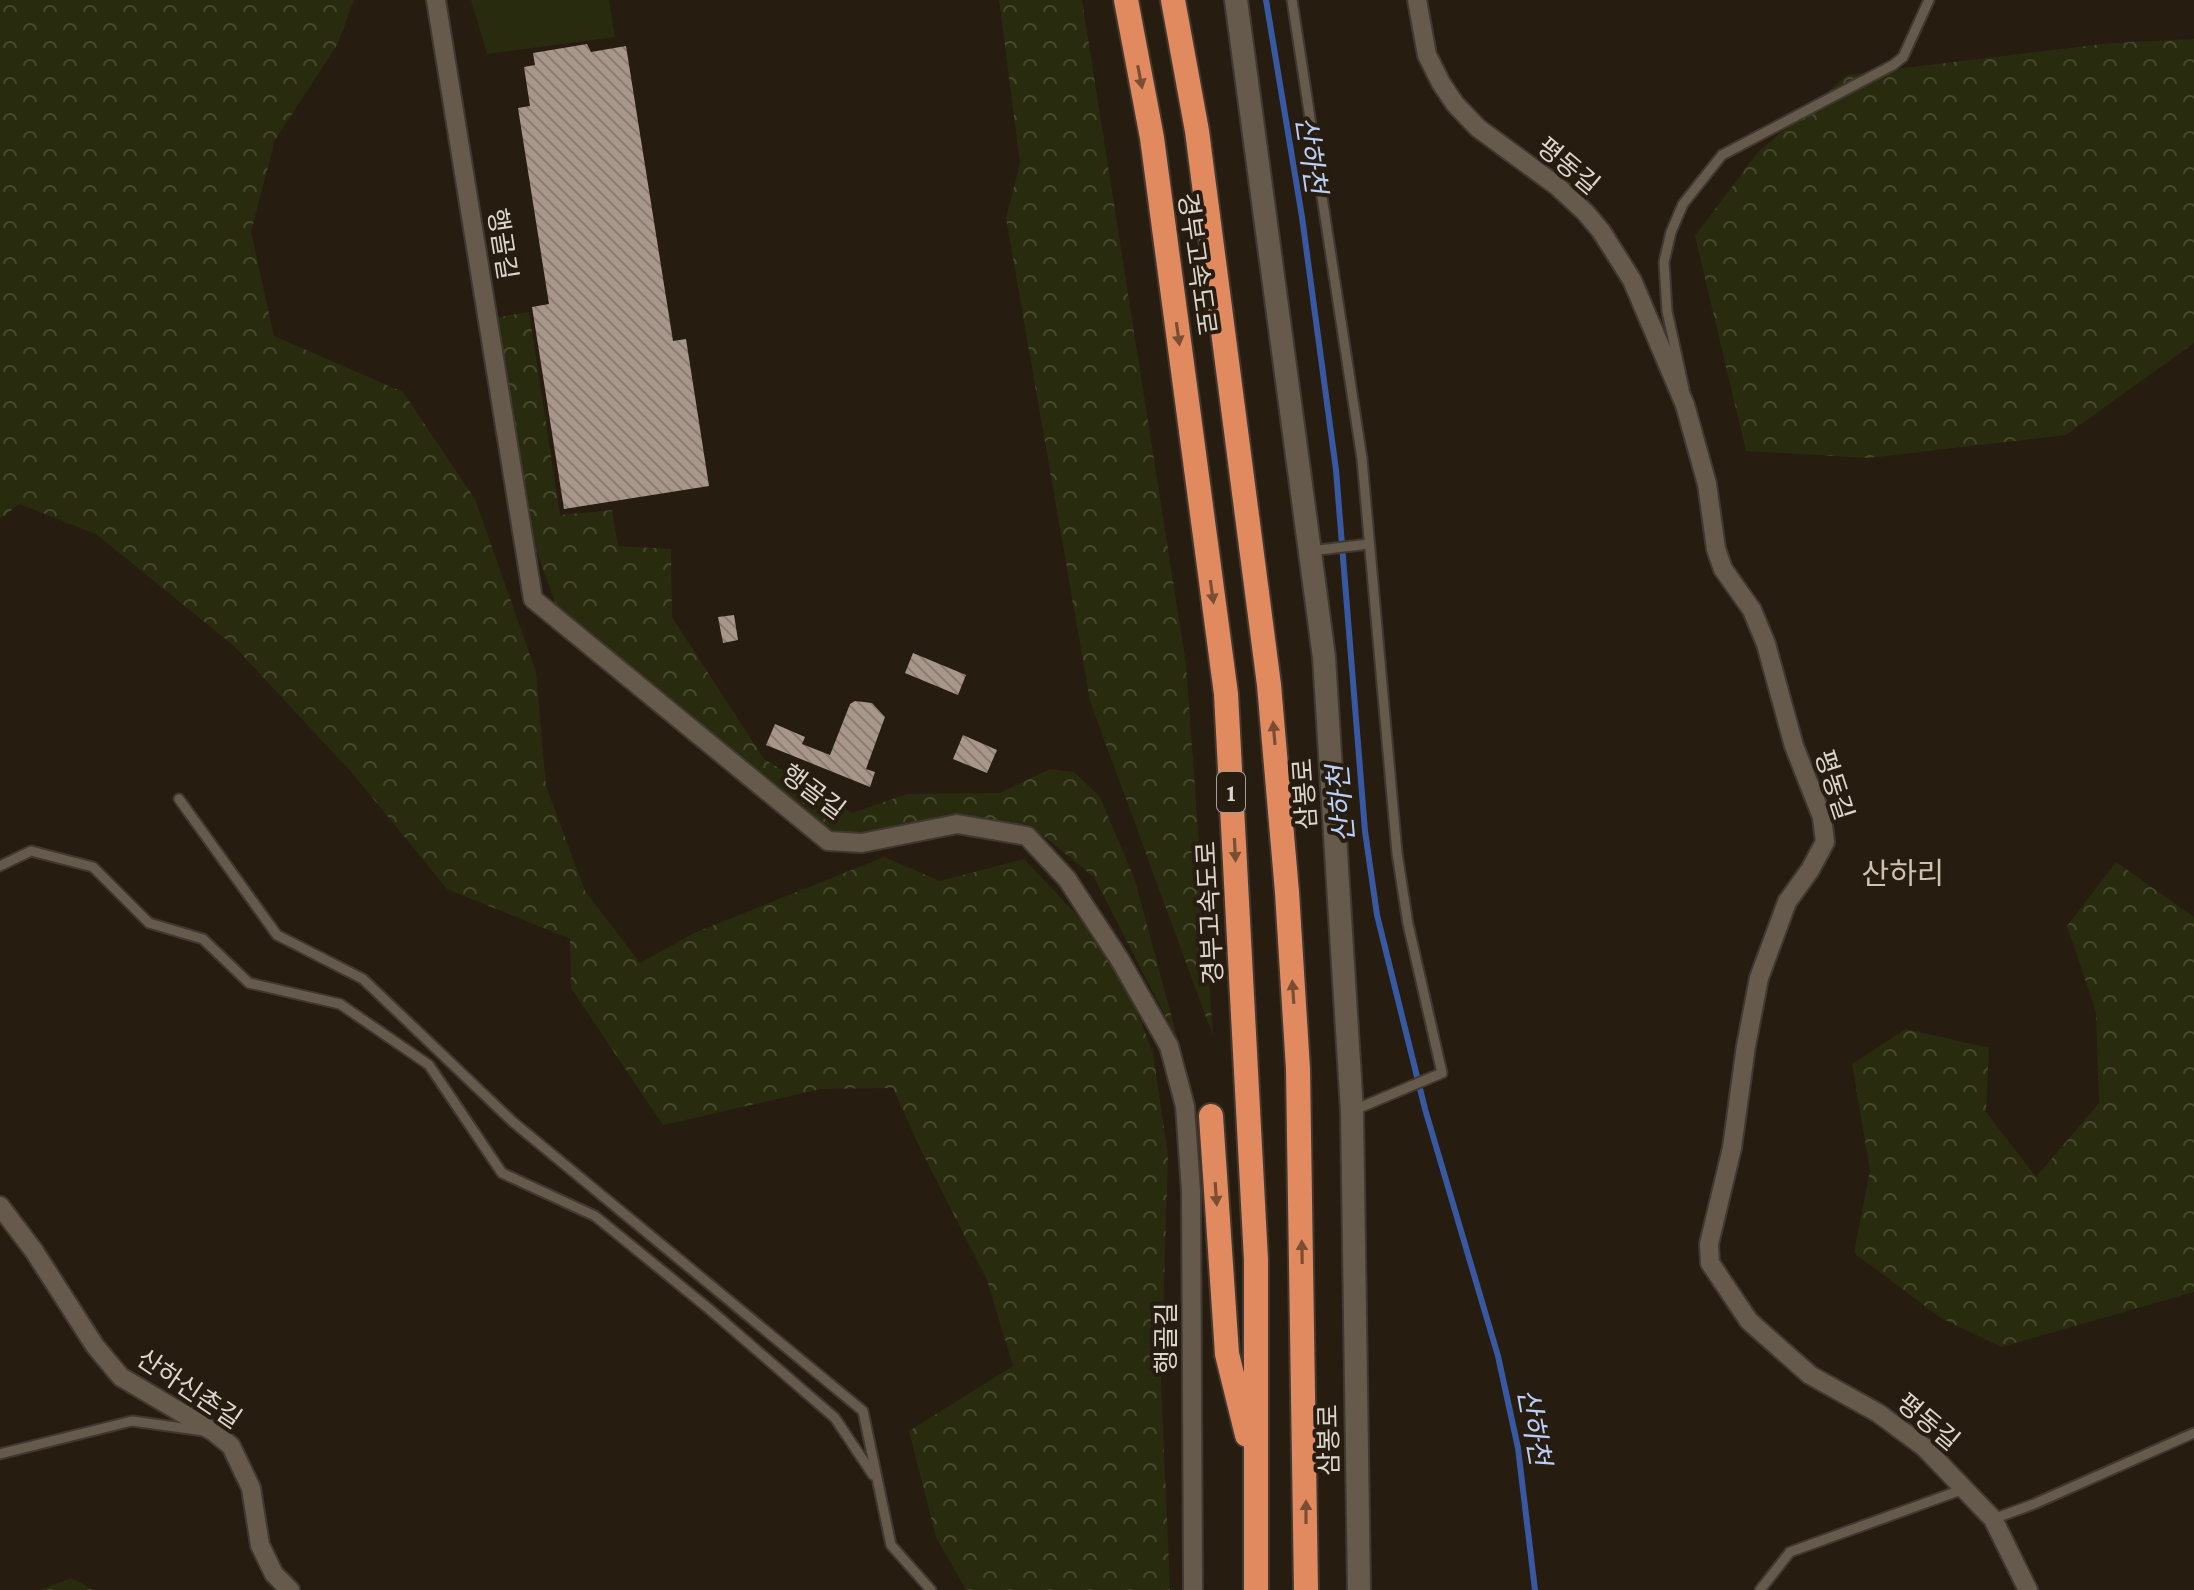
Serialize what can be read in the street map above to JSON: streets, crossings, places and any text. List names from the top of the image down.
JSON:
{
  "streets": {
    "highway": ["경부고속도로", "1"],
    "main road": ["삼봉로"],
    "street": ["평동길", "행골길", "산하신촌길"]
  },
  "districts": ["산하리"],
  "water": ["산하천"]
}
